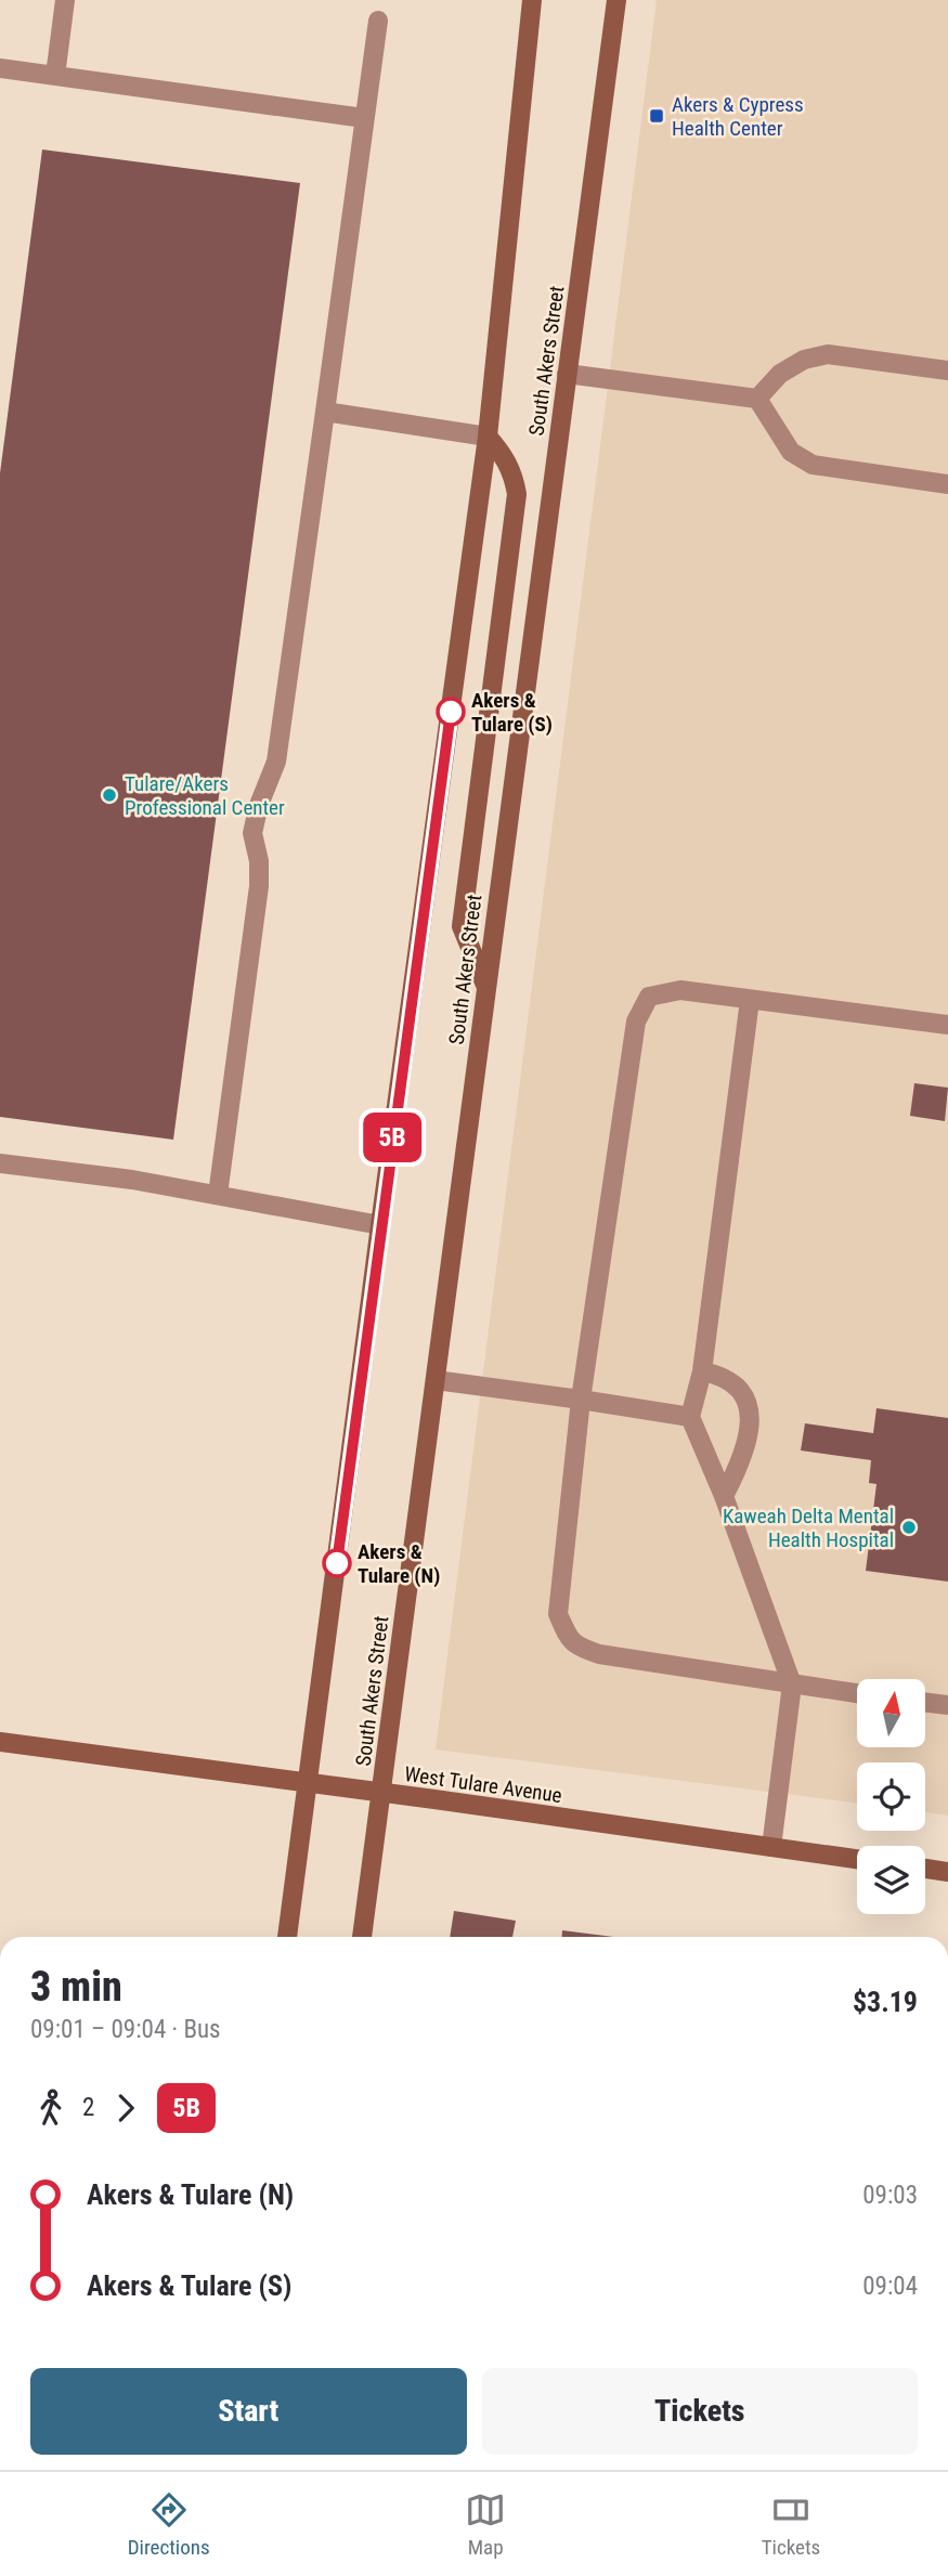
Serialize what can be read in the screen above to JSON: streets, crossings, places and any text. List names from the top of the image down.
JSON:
{
  "streets": {
    "main road": ["South Akers Street", "West Tulare Avenue"]
  },
  "crossings": [
    ["South Akers Street", "West Tulare Avenue"]
  ],
  "places": {
    "transit": ["Akers & Cypress Health Center"],
    "other": [
      "Akers & Tulare (S)",
      "Tulare/Akers Professional Center",
      "Kaweah Delta Mental Health Hospital",
      "Akers & Tulare (N)"
    ]
  },
  "lines": ["bus line 5B"],
  "north": "top",
  "page": {
    "on_map": "5B",
    "heading": ["3 min", "09:01 – 09:04 · Bus", "$3.19"],
    "legs": ["2", "5B"],
    "list": [
      {
        "name": "Akers & Tulare (N)",
        "value": "09:03"
      },
      {
        "name": "Akers & Tulare (S)",
        "value": "09:04"
      }
    ],
    "buttons": ["Start", "Tickets"],
    "tabs": ["Directions", "Map", "Tickets"]
  }
}
